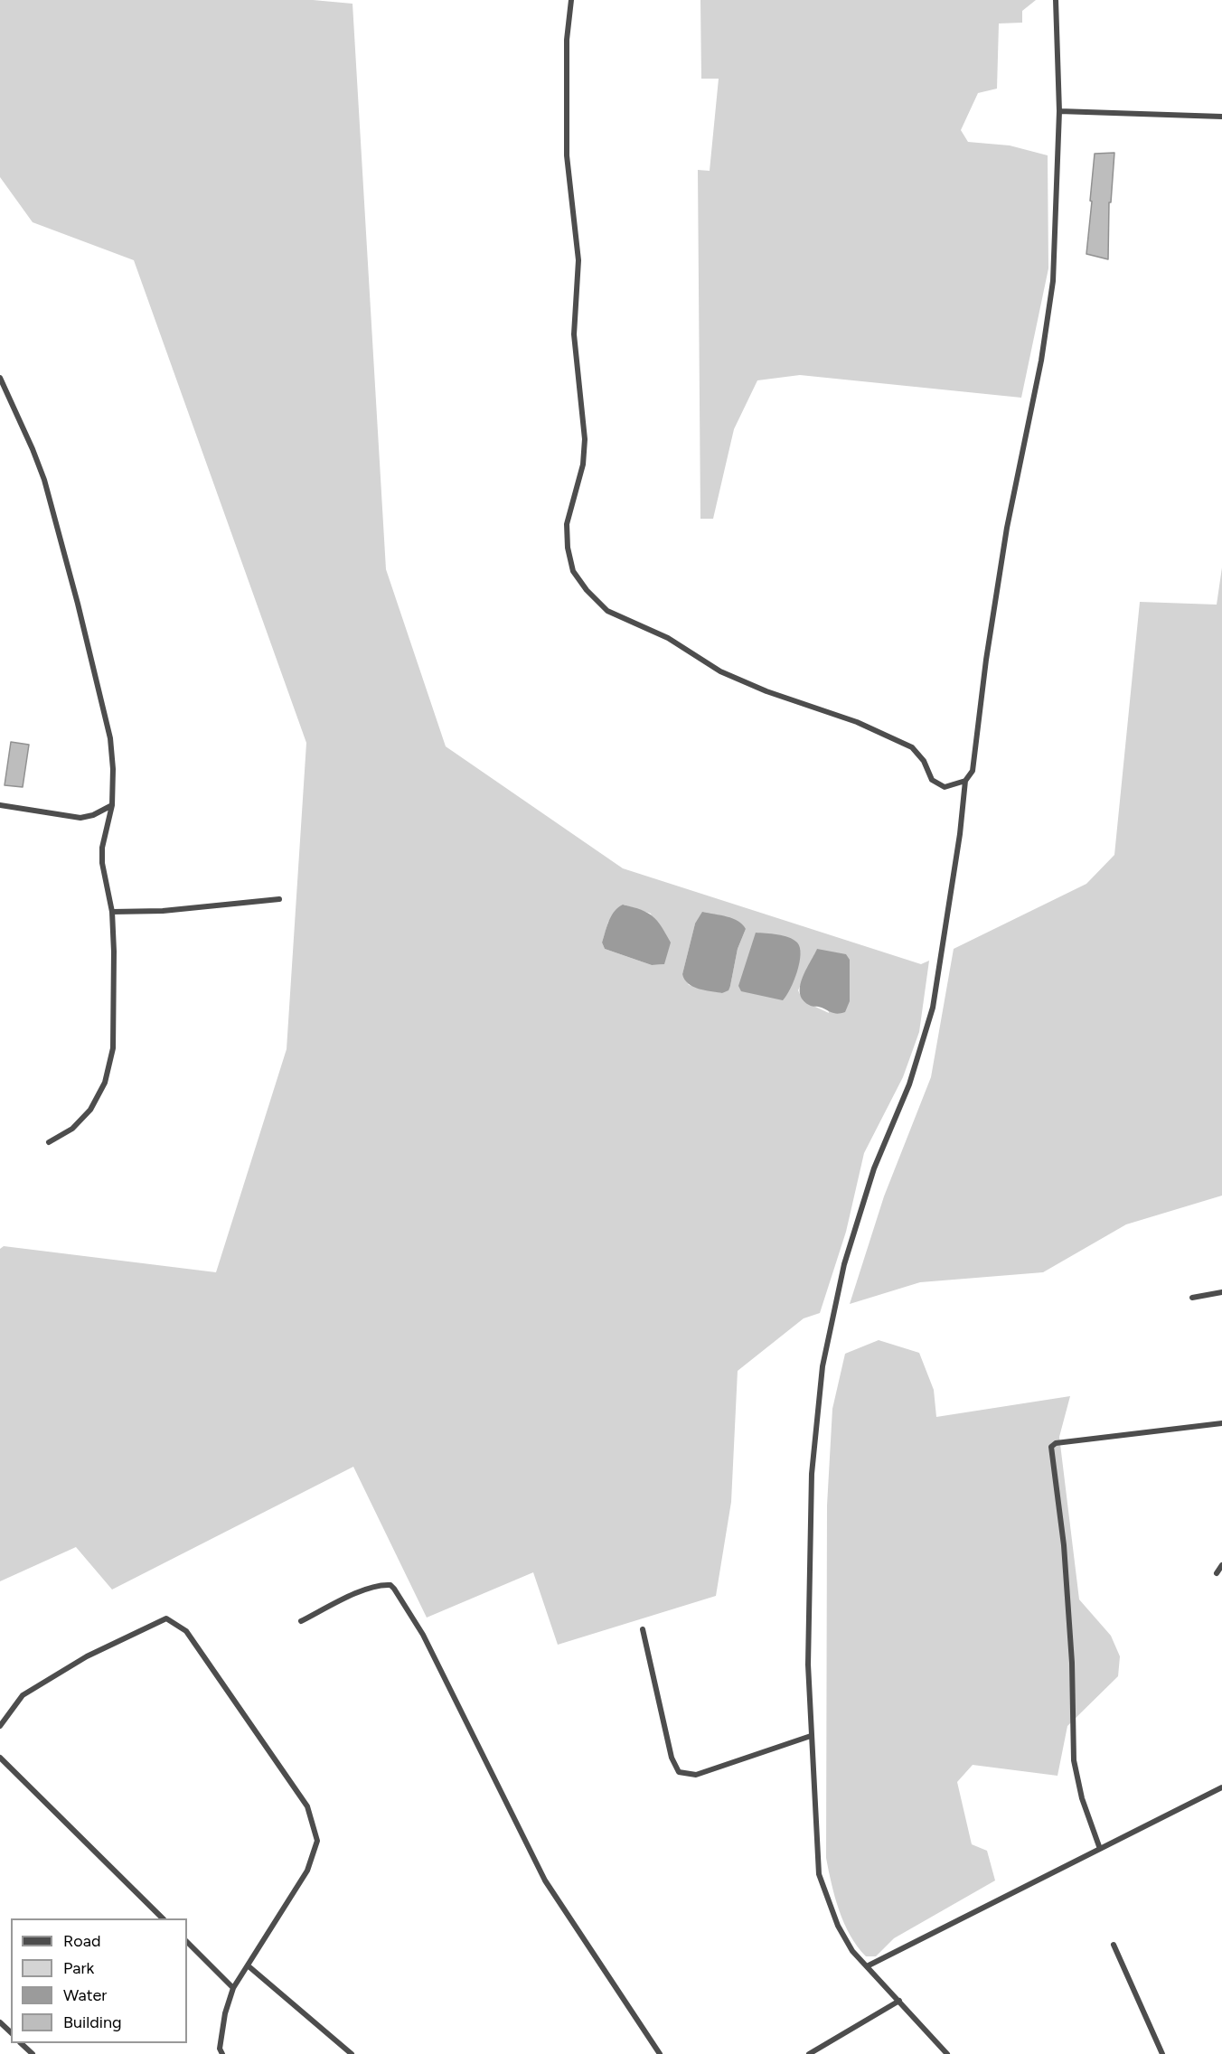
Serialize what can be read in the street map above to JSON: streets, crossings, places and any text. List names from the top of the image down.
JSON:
{
  "legend": [
    "Road",
    "Park",
    "Water",
    "Building"
  ]
}
